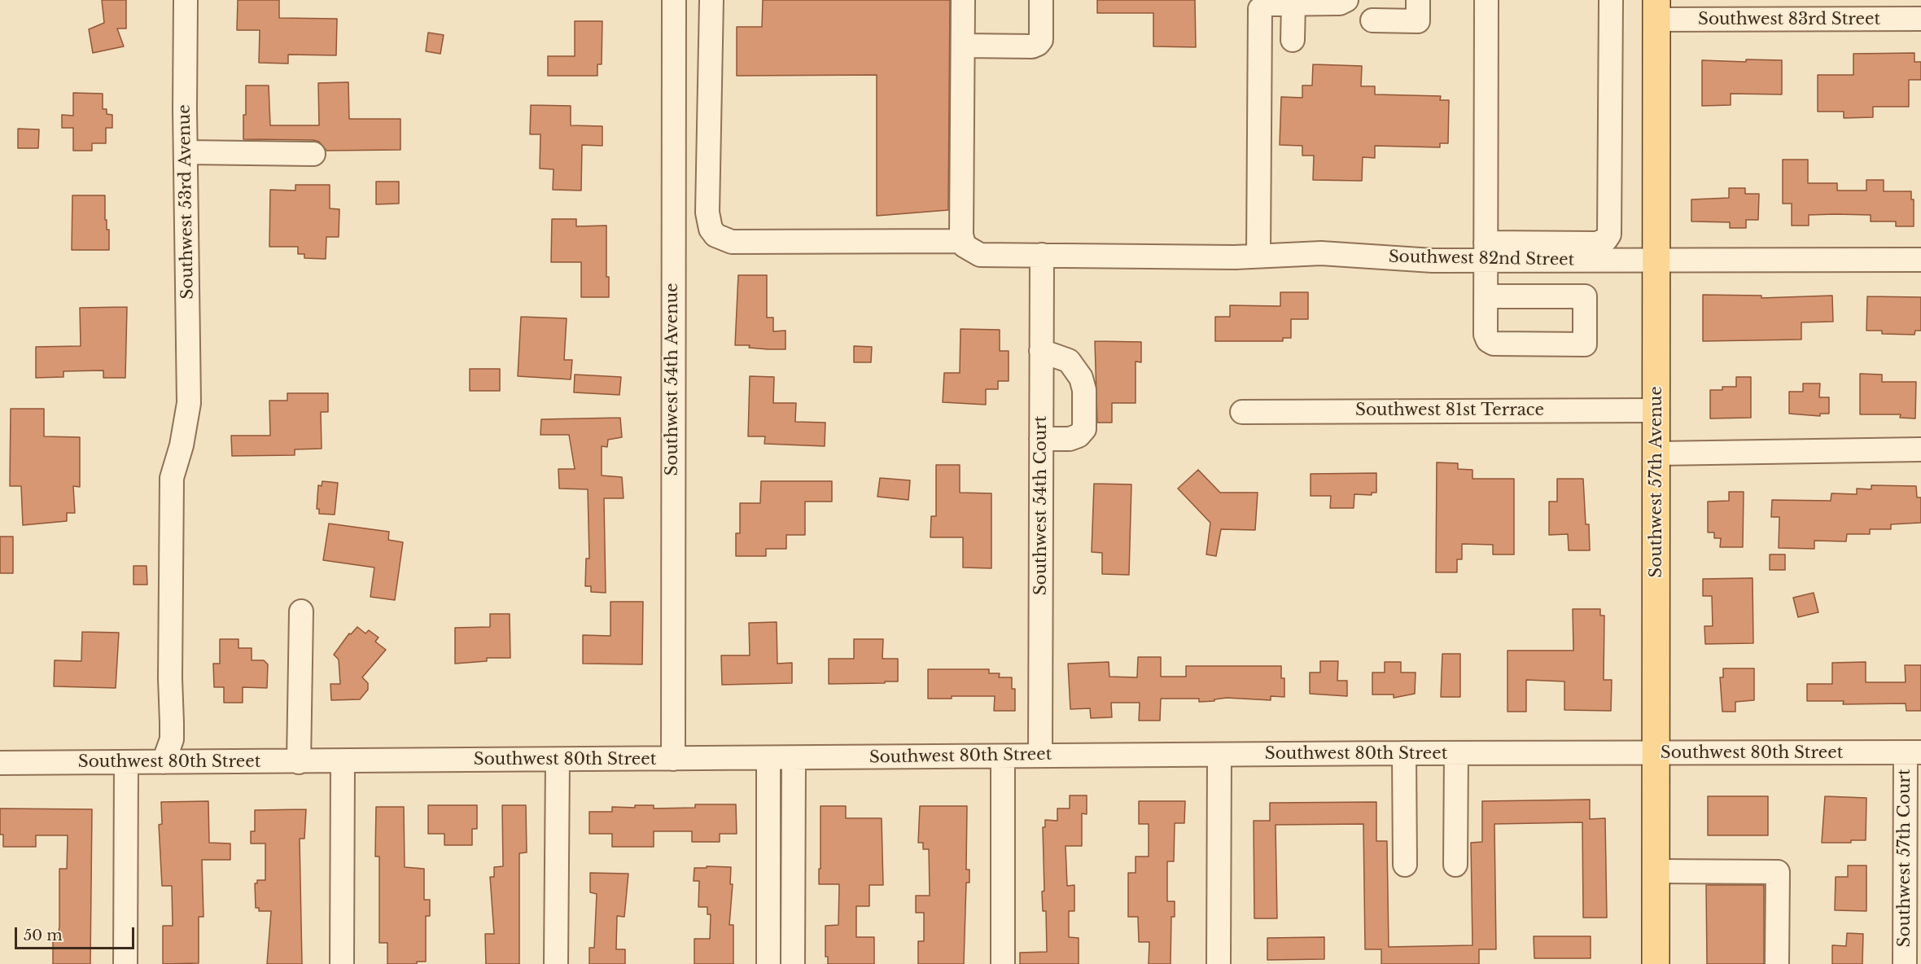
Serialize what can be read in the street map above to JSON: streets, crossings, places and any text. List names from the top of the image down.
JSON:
{
  "streets": {
    "main road": ["Southwest 57th Avenue"],
    "street": [
      "Southwest 83rd Street",
      "Southwest 53rd Avenue",
      "Southwest 82nd Street",
      "Southwest 54th Avenue",
      "Southwest 81st Terrace",
      "Southwest 54th Court",
      "Southwest 80th Street",
      "Southwest 57th Court"
    ]
  },
  "crossings": [
    ["Southwest 83rd Street", "Southwest 57th Avenue"],
    ["Southwest 53rd Avenue", "Southwest 80th Street"],
    ["Southwest 82nd Street", "Southwest 57th Avenue"],
    ["Southwest 82nd Street", "Southwest 54th Court"],
    ["Southwest 54th Avenue", "Southwest 80th Street"],
    ["Southwest 81st Terrace", "Southwest 57th Avenue"],
    ["Southwest 57th Avenue", "Southwest 80th Street"],
    ["Southwest 54th Court", "Southwest 80th Street"],
    ["Southwest 80th Street", "Southwest 57th Court"]
  ],
  "scale_bar": "50 m"
}
